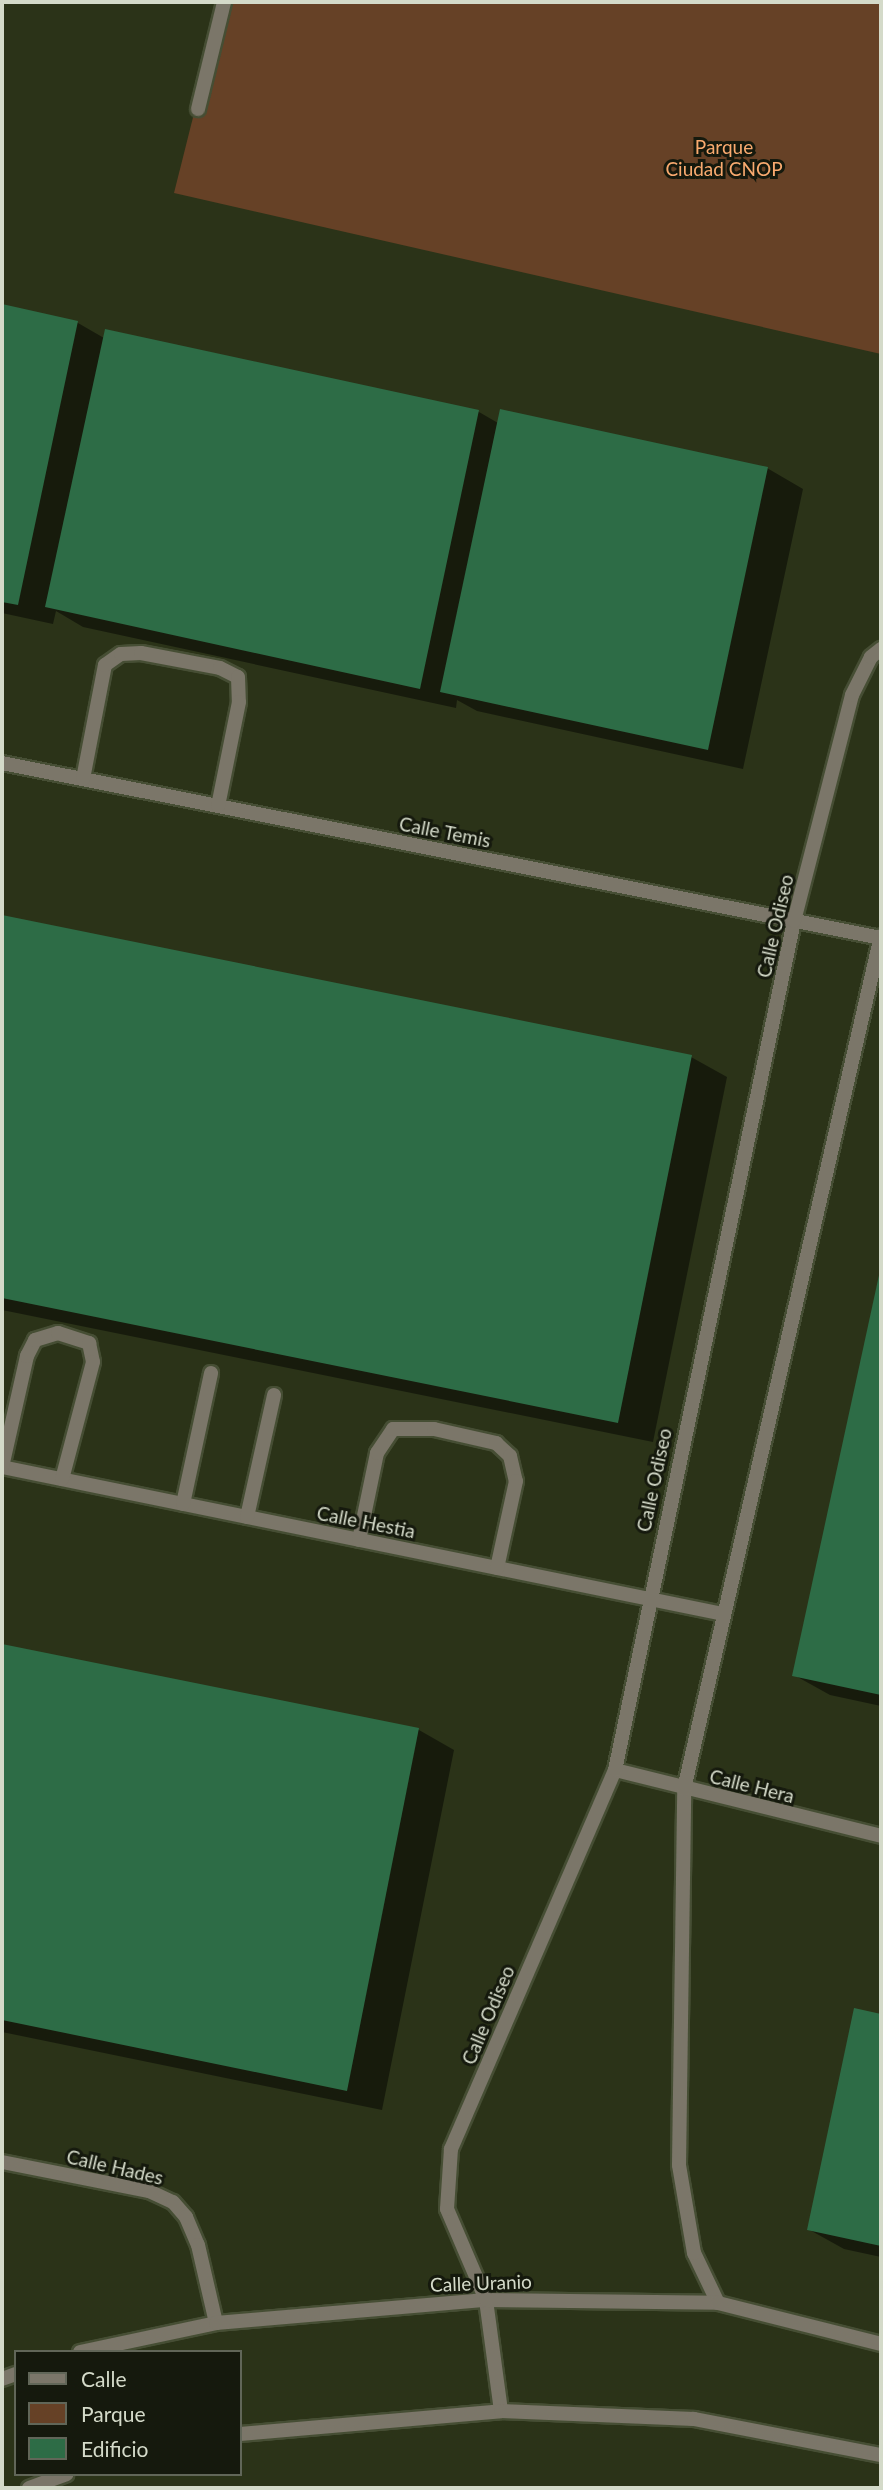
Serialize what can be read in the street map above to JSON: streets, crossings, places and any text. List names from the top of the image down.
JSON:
{
  "streets": {
    "street": [
      "Calle Temis",
      "Calle Odiseo",
      "Calle Hestia",
      "Calle Hera",
      "Calle Hades",
      "Calle Uranio"
    ]
  },
  "crossings": [
    ["Calle Temis", "Calle Odiseo"],
    ["Calle Odiseo", "Calle Hestia"],
    ["Calle Odiseo", "Calle Hera"],
    ["Calle Odiseo", "Calle Uranio"],
    ["Calle Hades", "Calle Uranio"]
  ],
  "parks": ["Parque Ciudad CNOP"],
  "legend": ["Calle", "Parque", "Edificio"]
}
